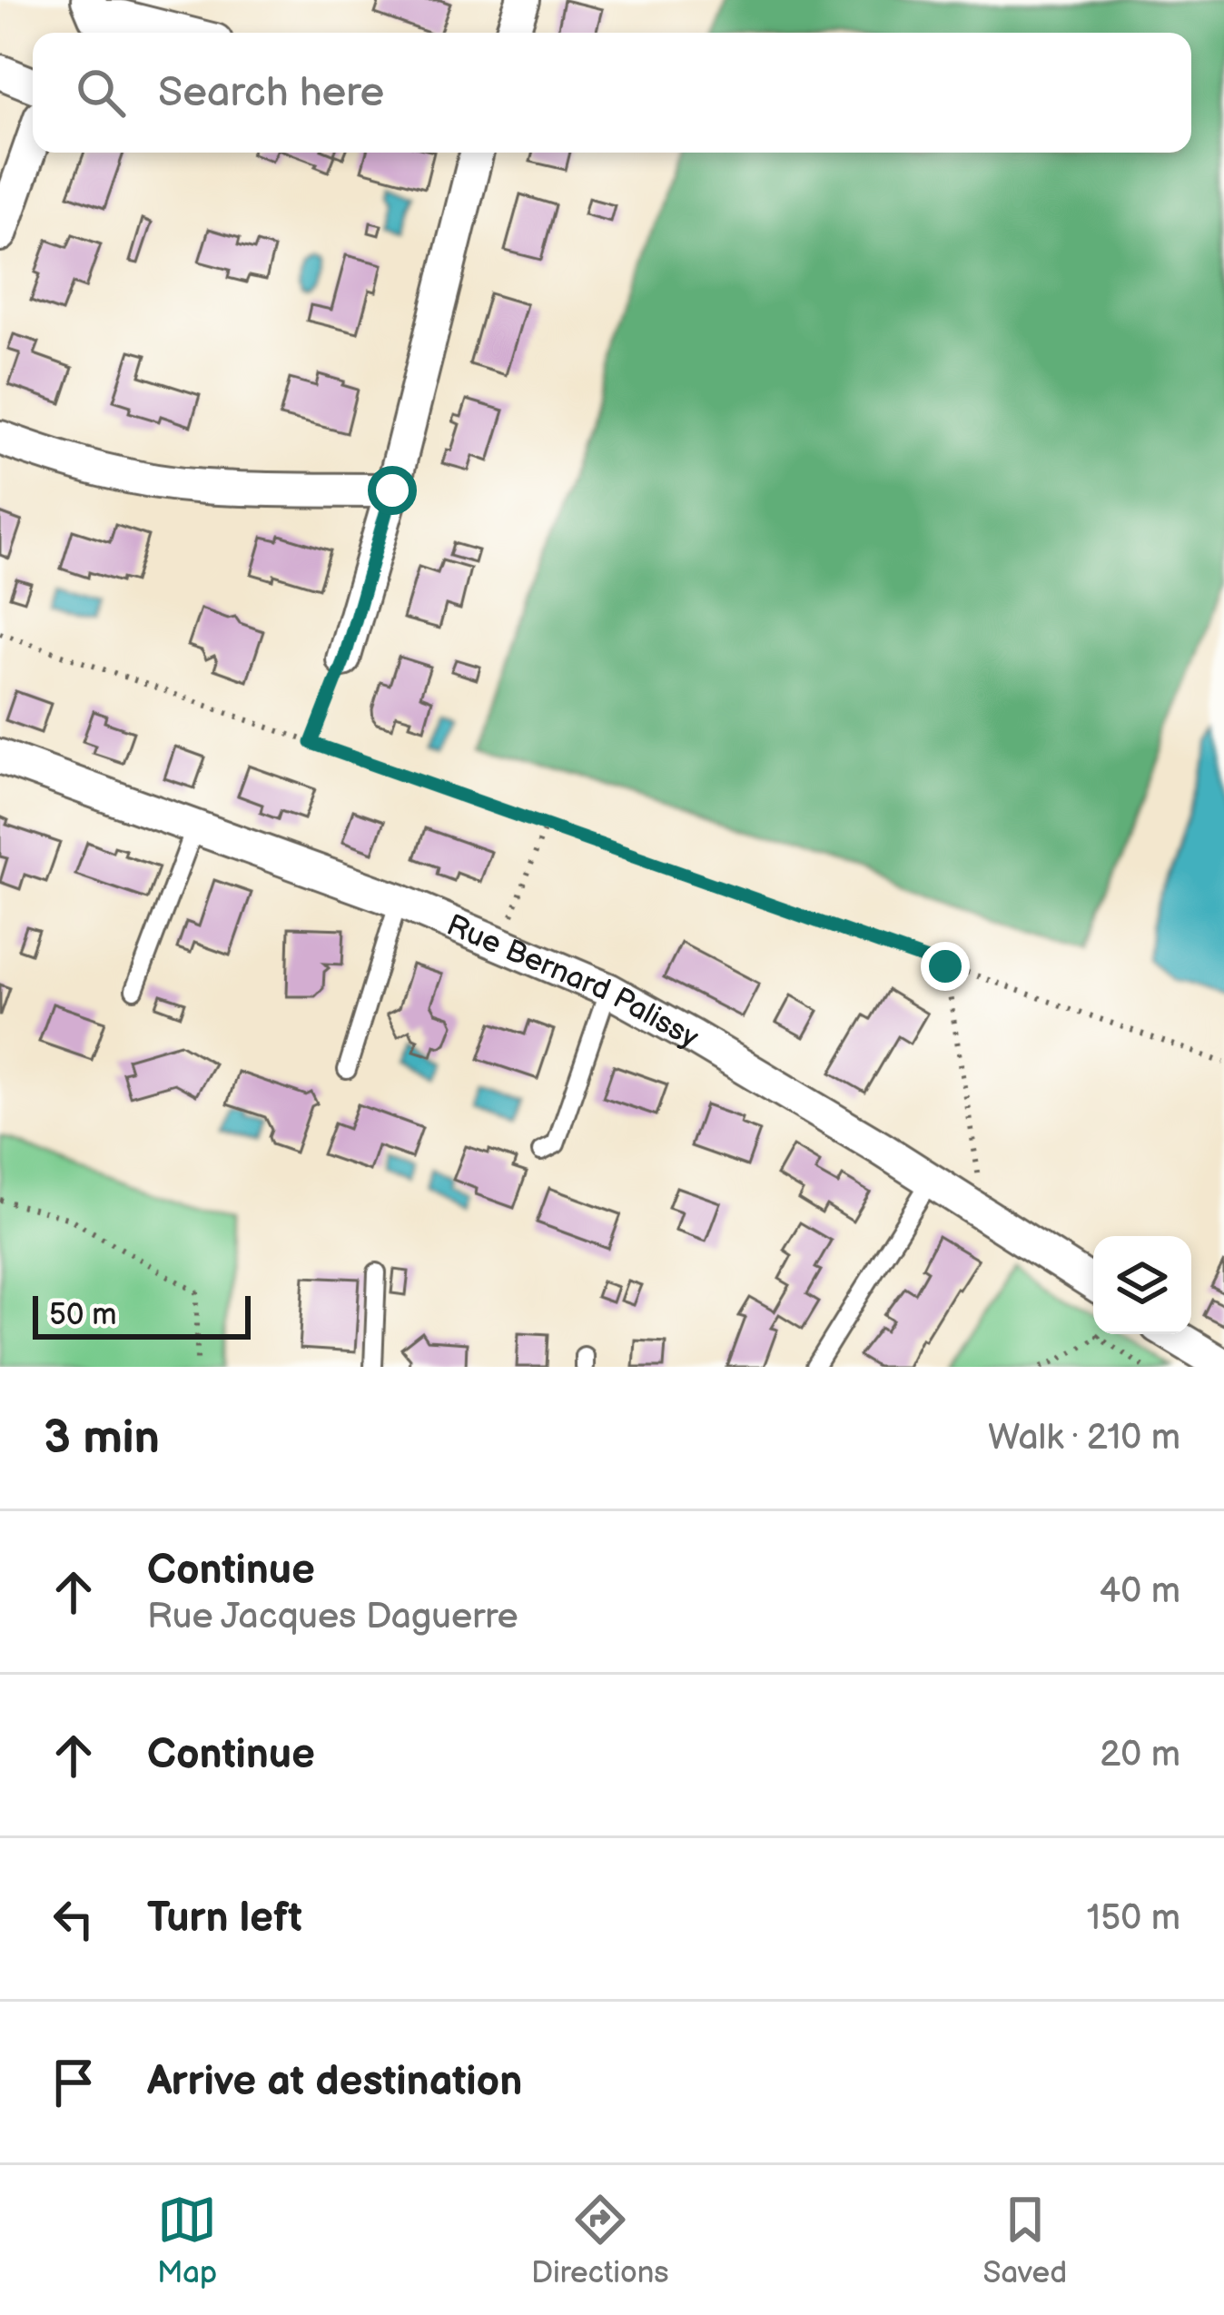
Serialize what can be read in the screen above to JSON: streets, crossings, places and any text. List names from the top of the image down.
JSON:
{
  "streets": {
    "street": ["Rue Bernard Palissy"]
  },
  "scale_bar": "50 m",
  "page": {
    "search": "Search here",
    "scale": "50 m",
    "heading": ["3 min", "Walk · 210 m"],
    "list": [
      ["Continue", "Rue Jacques Daguerre", "40 m"],
      ["Continue", "20 m"],
      ["Turn left", "150 m"],
      "Arrive at destination"
    ],
    "nav": ["Map", "Directions", "Saved"]
  }
}
